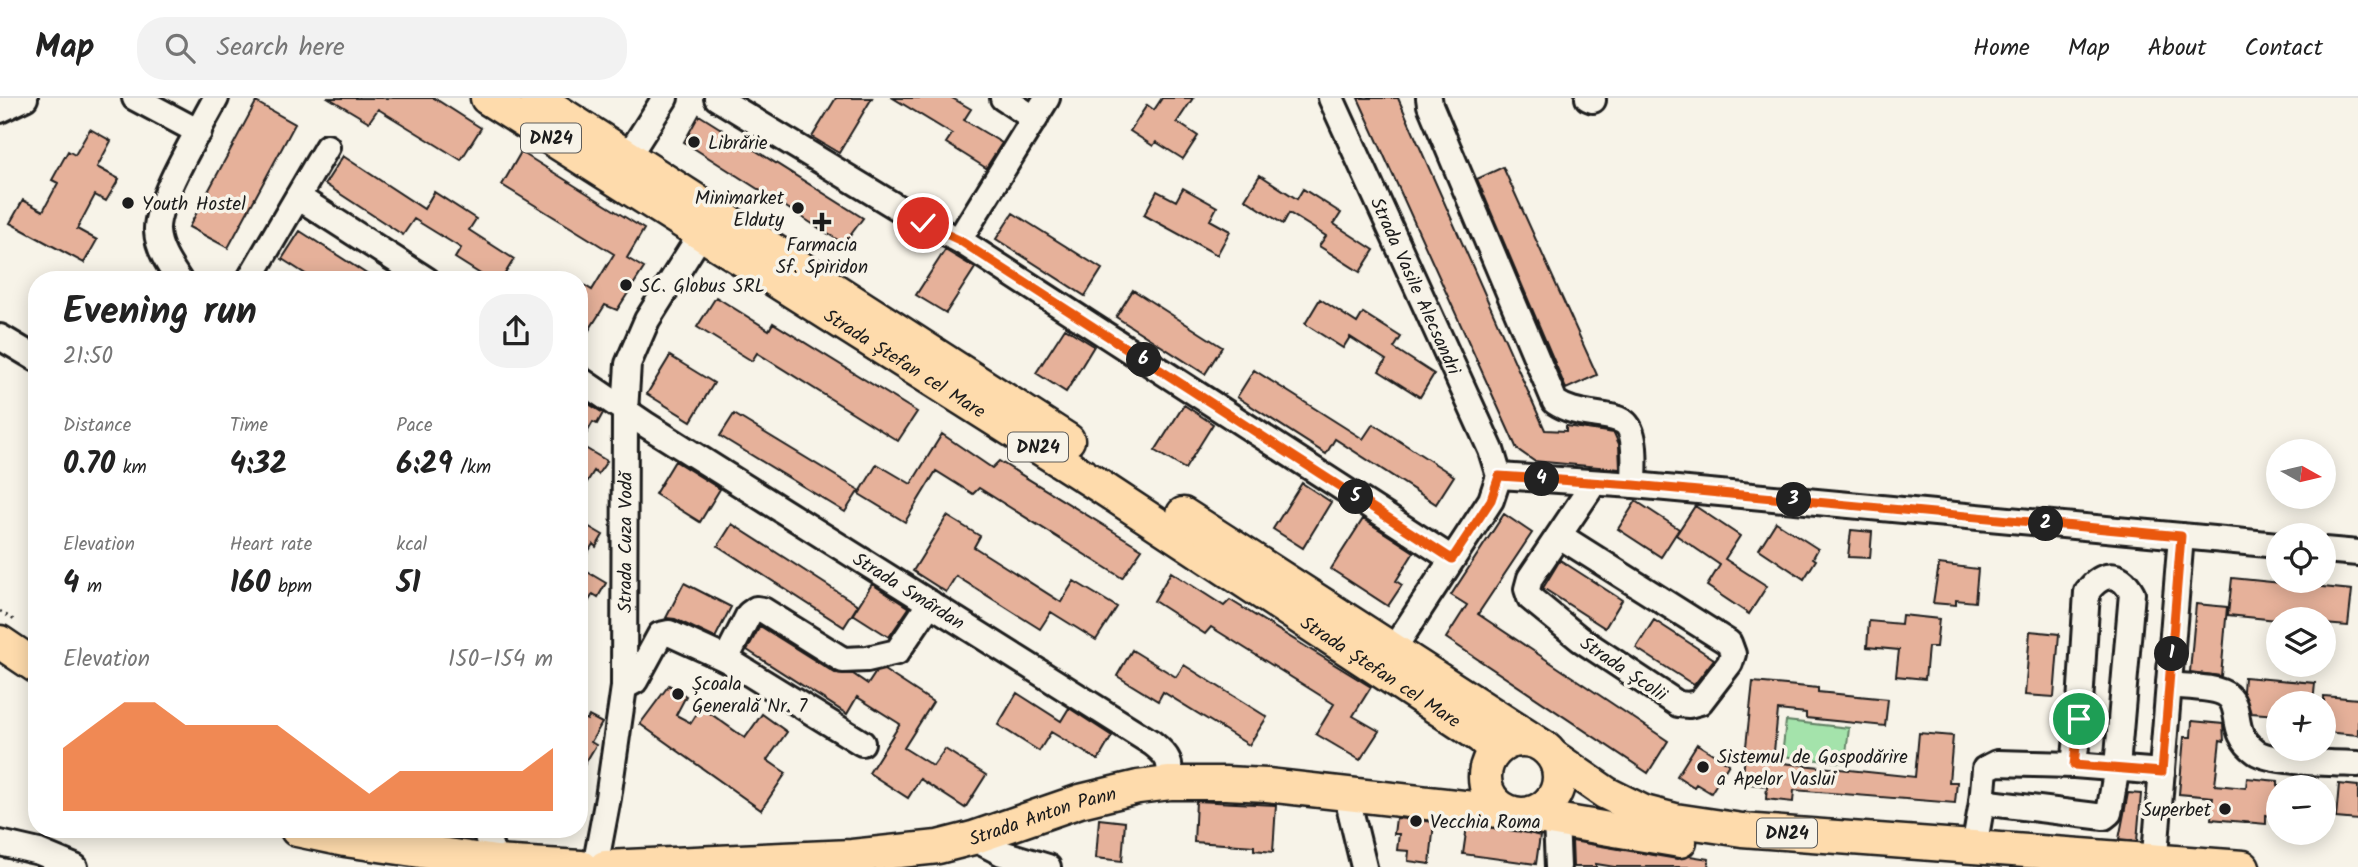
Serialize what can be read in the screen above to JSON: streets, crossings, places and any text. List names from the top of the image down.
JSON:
{
  "streets": {
    "main road": ["DN24", "Strada Ștefan cel Mare", "Strada Anton Pann"],
    "street": [
      "Strada Vasile Alecsandri",
      "Strada Cuza Vodă",
      "Strada Smârdan",
      "Strada Școlii"
    ]
  },
  "crossings": [
    ["Strada Ștefan cel Mare", "Strada Cuza Vodă"],
    ["Strada Ștefan cel Mare", "Strada Anton Pann"],
    ["Strada Cuza Vodă", "Strada Smârdan"],
    ["Strada Smârdan", "Strada Anton Pann"]
  ],
  "places": {
    "other": [
      "Librărie",
      "Youth Hostel",
      "Minimarket Elduty",
      "SC. Globus SRL",
      "Școala Generală Nr. 7",
      "Sistemul de Gospodărire a Apelor Vaslui",
      "Superbet",
      "Vecchia Roma"
    ],
    "health": ["Farmacia Sf. Spiridon"]
  },
  "north": "right",
  "page": {
    "header": "Map",
    "search": "Search here",
    "nav": [
      "Home",
      "Map",
      "About",
      "Contact"
    ],
    "heading": ["Evening run", "21:50"],
    "pins": [
      "6",
      "4",
      "5",
      "3",
      "2",
      "1"
    ],
    "stats": [
      ["Distance", "0.70 km"],
      ["Time", "4:32"],
      ["Pace", "6:29 /km"],
      ["Elevation", "4 m"],
      ["Heart rate", "160 bpm"],
      ["kcal", "51"]
    ],
    "map_buttons": ["+", "−"],
    "chart": ["Elevation", "150–154 m"]
  }
}
